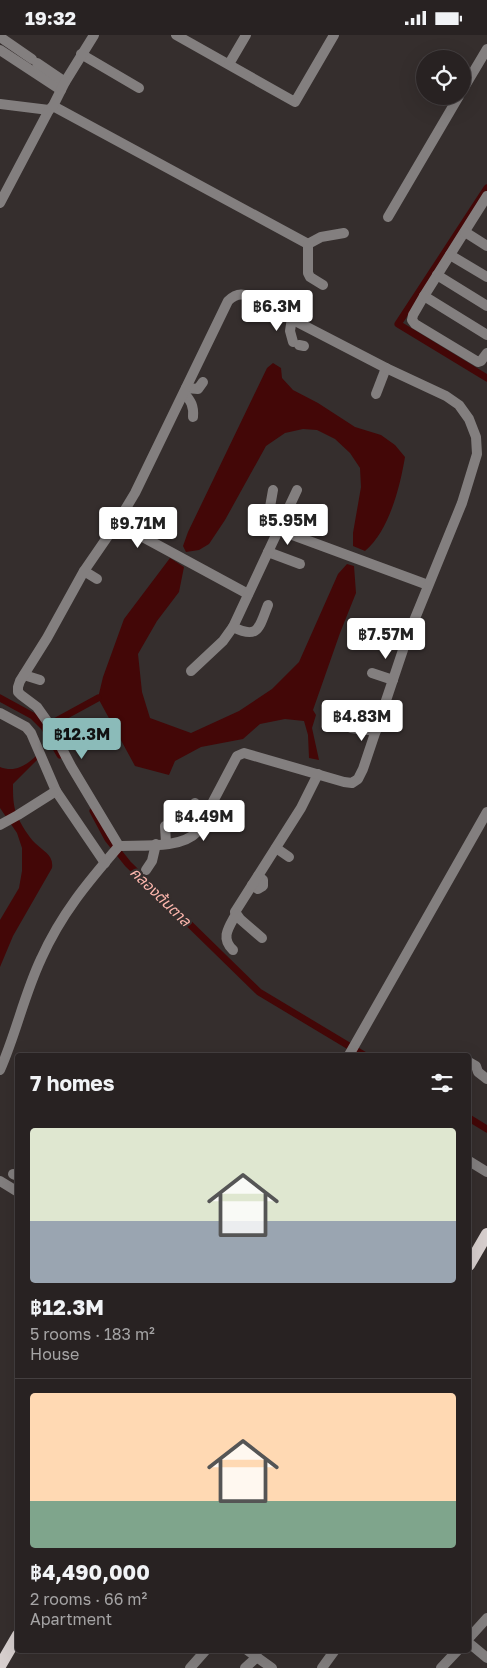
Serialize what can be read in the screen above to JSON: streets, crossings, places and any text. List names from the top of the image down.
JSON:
{
  "water": ["คลองต้นตาล"],
  "page": {
    "status": "19:32",
    "price": [
      "฿6.3M",
      "฿5.95M",
      "฿9.71M",
      "฿7.57M",
      "฿4.83M",
      "฿12.3M",
      "฿4.49M"
    ],
    "heading": "7 homes",
    "list": [
      {
        "name": "฿12.3M",
        "note": "5 rooms · 183 m² · House"
      },
      {
        "name": "฿4,490,000",
        "note": "2 rooms · 66 m² · Apartment"
      }
    ]
  }
}
